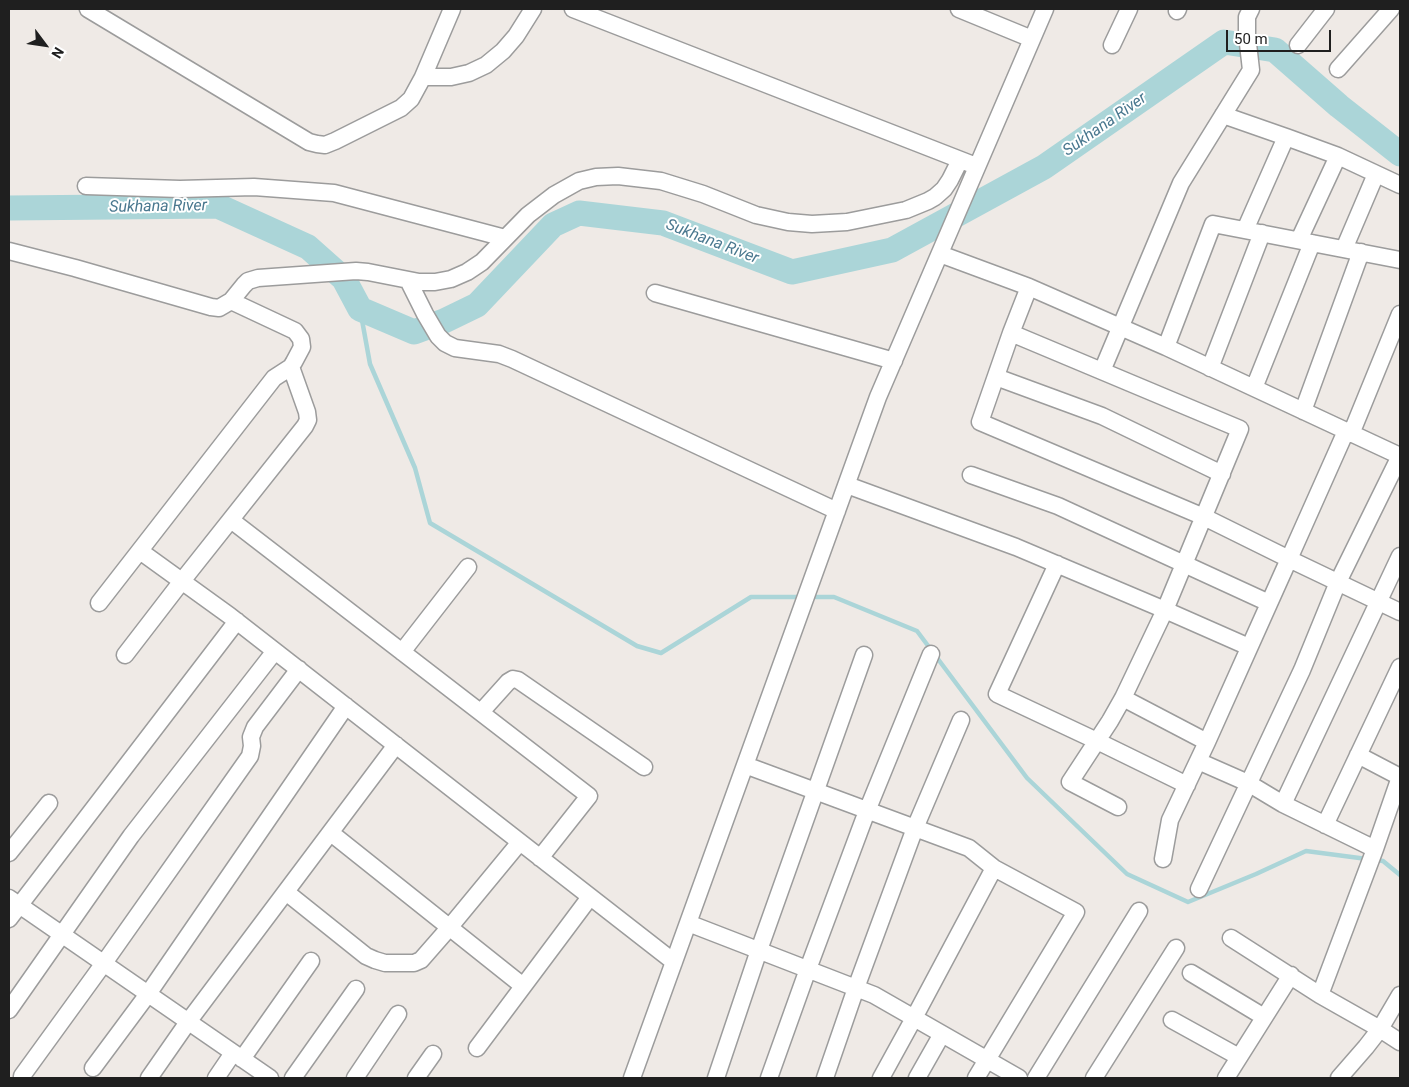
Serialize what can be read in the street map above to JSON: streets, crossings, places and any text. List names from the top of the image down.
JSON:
{
  "water": ["Sukhana River"],
  "scale_bar": "50 m",
  "north": "bottom right"
}
